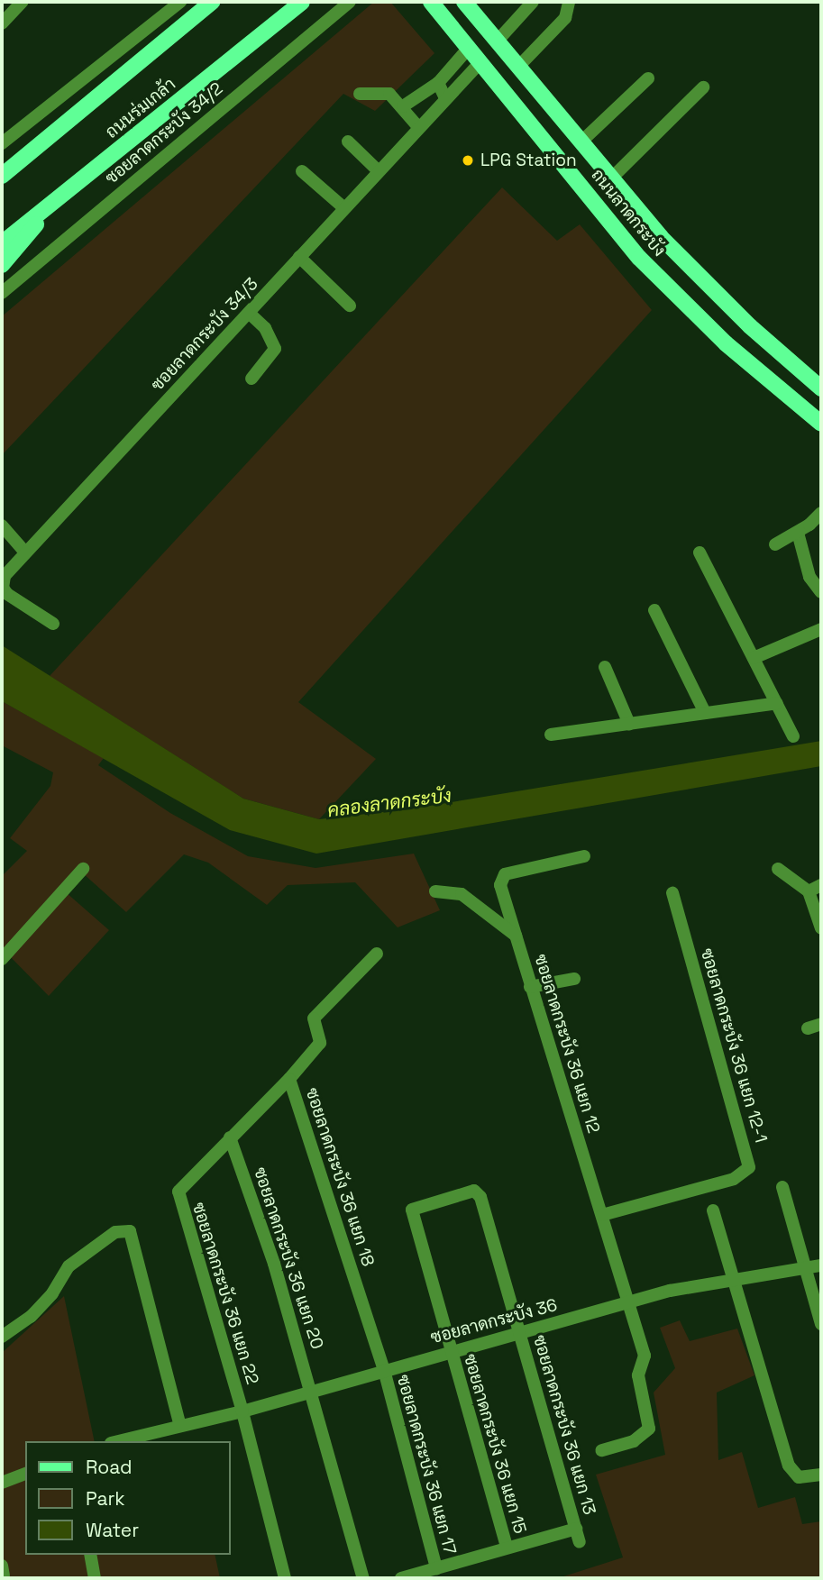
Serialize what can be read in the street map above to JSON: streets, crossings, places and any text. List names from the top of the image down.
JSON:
{
  "streets": {
    "main road": ["ถนนร่มเกล้า", "ถนนลาดกระบัง"],
    "street": [
      "ซอยลาดกระบัง 34/2",
      "ซอยลาดกระบัง 34/3",
      "ซอยลาดกระบัง 36 แยก 12",
      "ซอยลาดกระบัง 36 แยก 12-1",
      "ซอยลาดกระบัง 36 แยก 18",
      "ซอยลาดกระบัง 36 แยก 20",
      "ซอยลาดกระบัง 36 แยก 22",
      "ซอยลาดกระบัง 36",
      "ซอยลาดกระบัง 36 แยก 13",
      "ซอยลาดกระบัง 36 แยก 15",
      "ซอยลาดกระบัง 36 แยก 17"
    ]
  },
  "crossings": [
    ["ถนนลาดกระบัง", "ซอยลาดกระบัง 34/3"],
    ["ซอยลาดกระบัง 36 แยก 12", "ซอยลาดกระบัง 36 แยก 12-1"],
    ["ซอยลาดกระบัง 36 แยก 12", "ซอยลาดกระบัง 36"],
    ["ซอยลาดกระบัง 36 แยก 18", "ซอยลาดกระบัง 36 แยก 22"],
    ["ซอยลาดกระบัง 36 แยก 18", "ซอยลาดกระบัง 36"],
    ["ซอยลาดกระบัง 36 แยก 18", "ซอยลาดกระบัง 36 แยก 17"],
    ["ซอยลาดกระบัง 36 แยก 20", "ซอยลาดกระบัง 36 แยก 22"],
    ["ซอยลาดกระบัง 36 แยก 20", "ซอยลาดกระบัง 36"],
    ["ซอยลาดกระบัง 36 แยก 22", "ซอยลาดกระบัง 36"],
    ["ซอยลาดกระบัง 36", "ซอยลาดกระบัง 36 แยก 13"],
    ["ซอยลาดกระบัง 36", "ซอยลาดกระบัง 36 แยก 15"],
    ["ซอยลาดกระบัง 36", "ซอยลาดกระบัง 36 แยก 17"],
    ["ซอยลาดกระบัง 36 แยก 13", "ซอยลาดกระบัง 36 แยก 15"]
  ],
  "water": ["คลองลาดกระบัง"],
  "places": ["LPG Station"],
  "legend": ["Road", "Park", "Water"]
}
